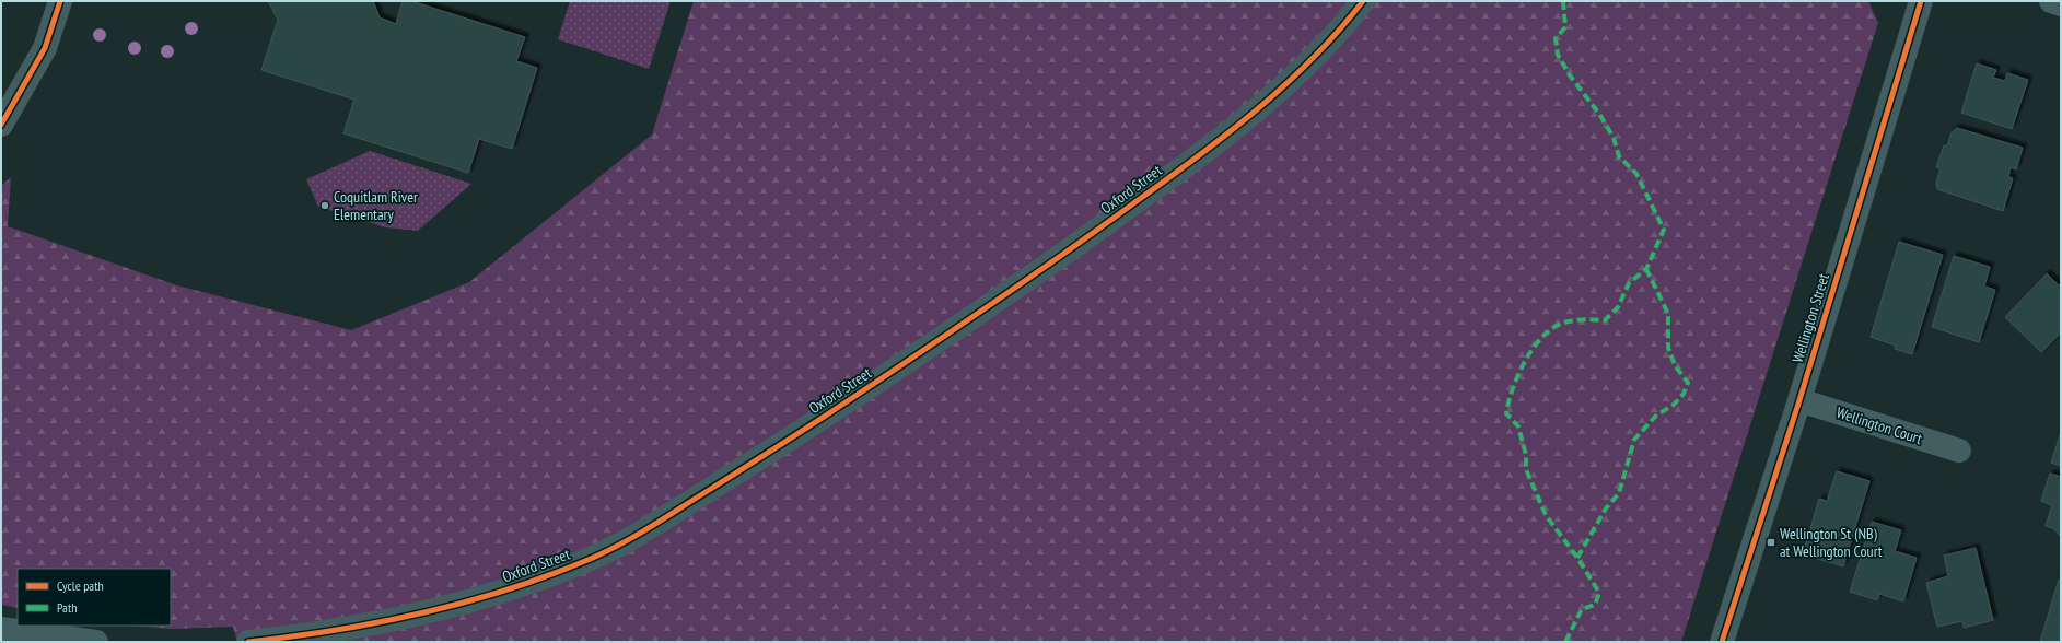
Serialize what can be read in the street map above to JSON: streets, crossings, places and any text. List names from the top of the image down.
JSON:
{
  "streets": {
    "street": ["Oxford Street", "Wellington Street", "Wellington Court"]
  },
  "crossings": [
    ["Wellington Street", "Wellington Court"]
  ],
  "places": {
    "other": ["Coquitlam River Elementary"],
    "transit": ["Wellington St (NB) at Wellington Court"]
  },
  "legend": ["Cycle path", "Path"]
}
